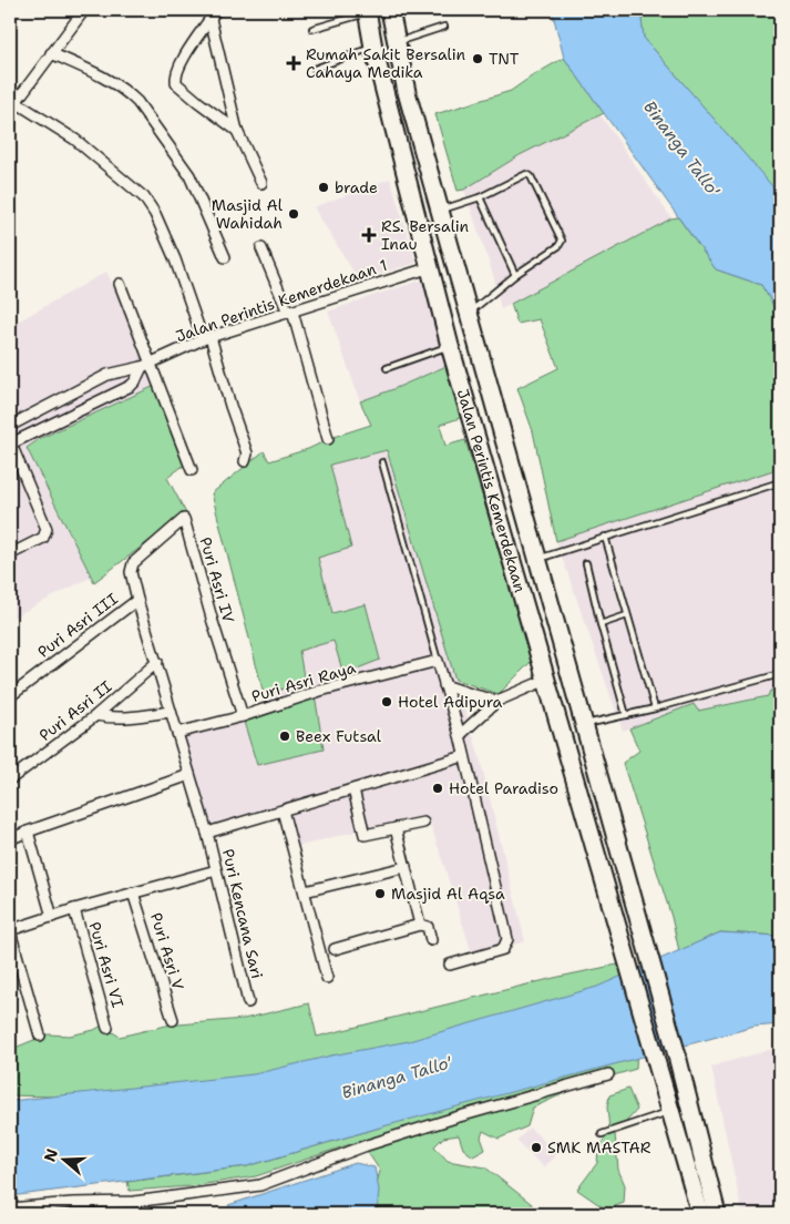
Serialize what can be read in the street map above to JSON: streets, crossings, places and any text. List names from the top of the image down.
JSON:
{
  "streets": {
    "highway": ["Jalan Perintis Kemerdekaan"],
    "street": [
      "Jalan Perintis Kemerdekaan 1",
      "Puri Asri IV",
      "Puri Asri III",
      "Puri Asri Raya",
      "Puri Asri II",
      "Puri Kencana Sari",
      "Puri Asri V",
      "Puri Asri VI"
    ]
  },
  "crossings": [
    ["Jalan Perintis Kemerdekaan 1", "Jalan Perintis Kemerdekaan"],
    ["Puri Asri IV", "Puri Asri Raya"],
    ["Puri Asri IV", "Puri Kencana Sari"],
    ["Puri Asri III", "Puri Kencana Sari"],
    ["Puri Asri Raya", "Puri Kencana Sari"],
    ["Puri Asri II", "Puri Kencana Sari"]
  ],
  "water": ["Binanga Tallo'"],
  "places": {
    "other": [
      "TNT",
      "brade",
      "Masjid Al Wahidah",
      "Hotel Adipura",
      "Beex Futsal",
      "Hotel Paradiso",
      "Masjid Al Aqsa",
      "SMK MASTAR"
    ],
    "health": ["Rumah Sakit Bersalin Cahaya Medika", "RS. Bersalin Inau"]
  },
  "north": "left"
}
